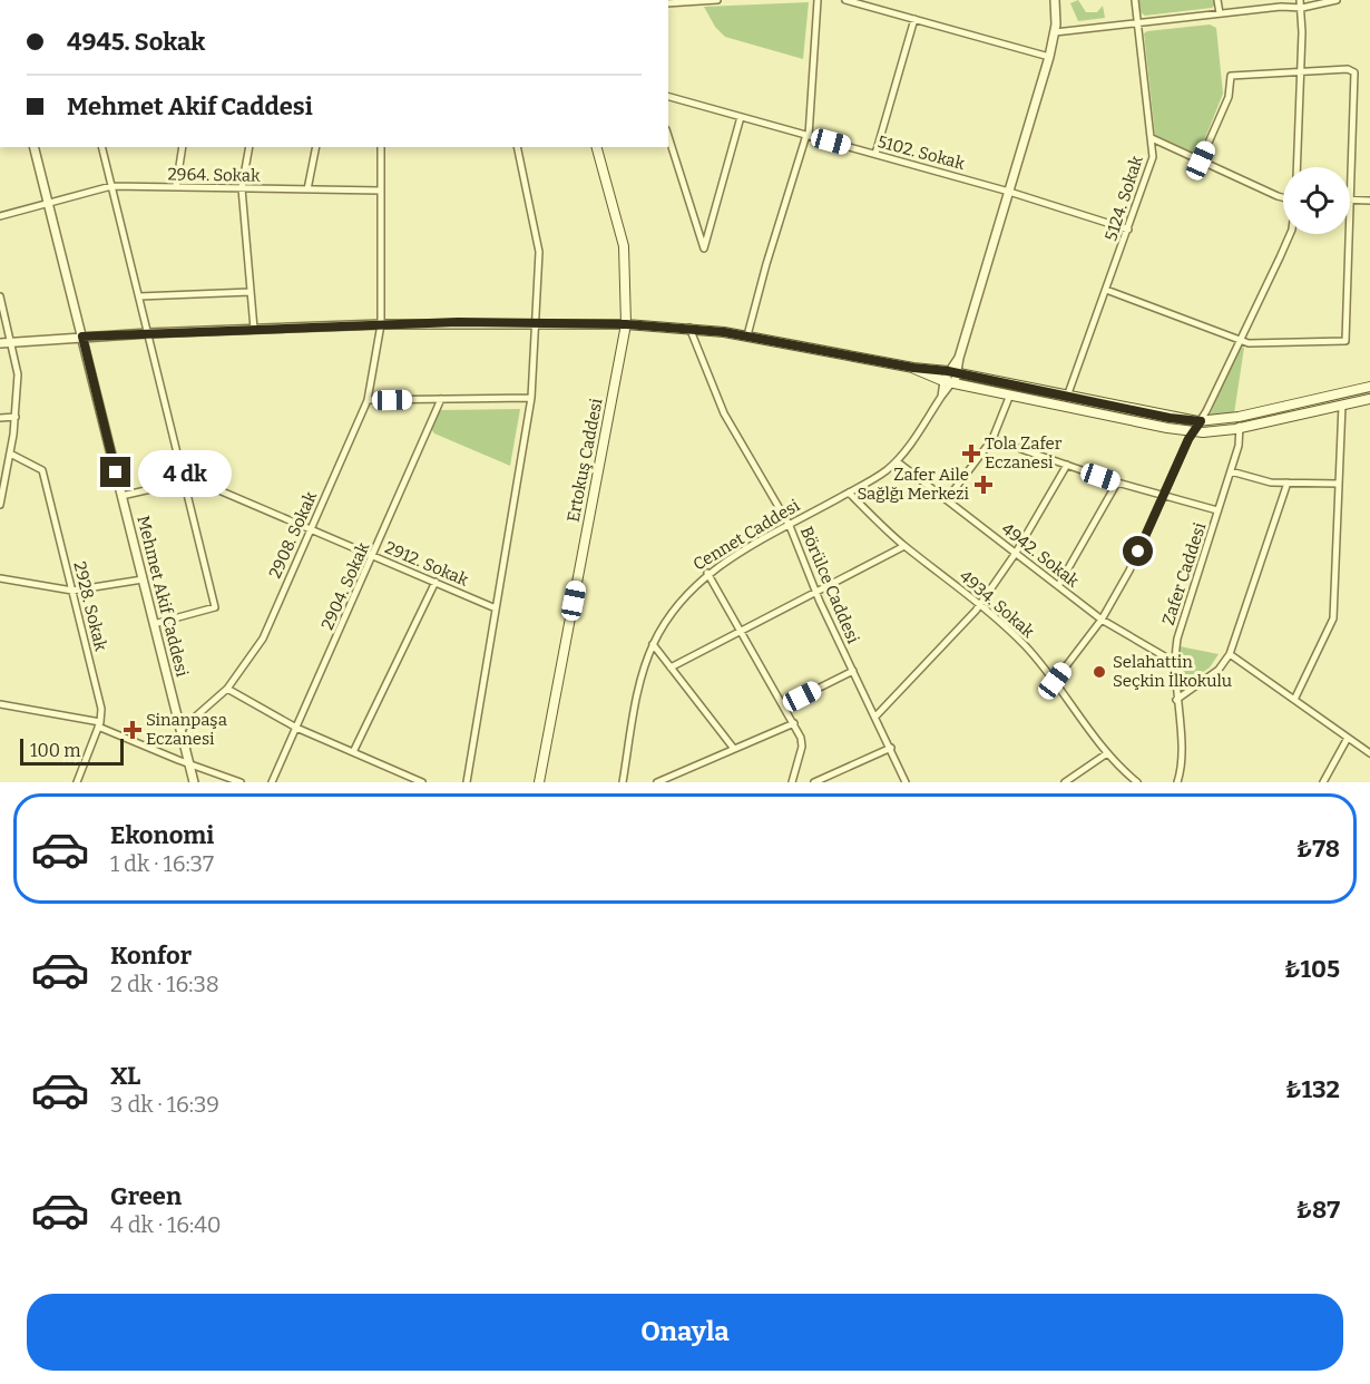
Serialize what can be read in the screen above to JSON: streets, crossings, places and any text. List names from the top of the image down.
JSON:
{
  "streets": {
    "main road": ["Ertokuş Caddesi"],
    "street": [
      "5102. Sokak",
      "2964. Sokak",
      "5124. Sokak",
      "2908. Sokak",
      "Cennet Caddesi",
      "4942. Sokak",
      "2912. Sokak",
      "Zafer Caddesi",
      "Börülce Caddesi",
      "2904. Sokak",
      "Mehmet Akif Caddesi",
      "4934. Sokak",
      "2928. Sokak"
    ]
  },
  "crossings": [
    ["5102. Sokak", "5124. Sokak"],
    ["5102. Sokak", "Cennet Caddesi"],
    ["2964. Sokak", "2908. Sokak"],
    ["2964. Sokak", "Mehmet Akif Caddesi"],
    ["2908. Sokak", "2912. Sokak"],
    ["2908. Sokak", "Mehmet Akif Caddesi"],
    ["Cennet Caddesi", "4942. Sokak"],
    ["Cennet Caddesi", "Börülce Caddesi"],
    ["Cennet Caddesi", "4934. Sokak"],
    ["4942. Sokak", "Zafer Caddesi"],
    ["2912. Sokak", "2904. Sokak"],
    ["2912. Sokak", "Mehmet Akif Caddesi"]
  ],
  "places": {
    "health": ["Tola Zafer Eczanesi", "Zafer Aile Sağlğı Merkezi", "Sinanpaşa Eczanesi"],
    "other": ["Selahattin Seçkin İlkokulu"]
  },
  "scale_bar": "100 m",
  "page": {
    "banner": ["4945. Sokak", "Mehmet Akif Caddesi"],
    "bubble": "4 dk",
    "scale": "100 m",
    "list": [
      {
        "name": "Ekonomi",
        "note": "1 dk · 16:37",
        "value": "₺78"
      },
      {
        "name": "Konfor",
        "note": "2 dk · 16:38",
        "value": "₺105"
      },
      {
        "name": "XL",
        "note": "3 dk · 16:39",
        "value": "₺132"
      },
      {
        "name": "Green",
        "note": "4 dk · 16:40",
        "value": "₺87"
      }
    ],
    "buttons": "Onayla"
  }
}
